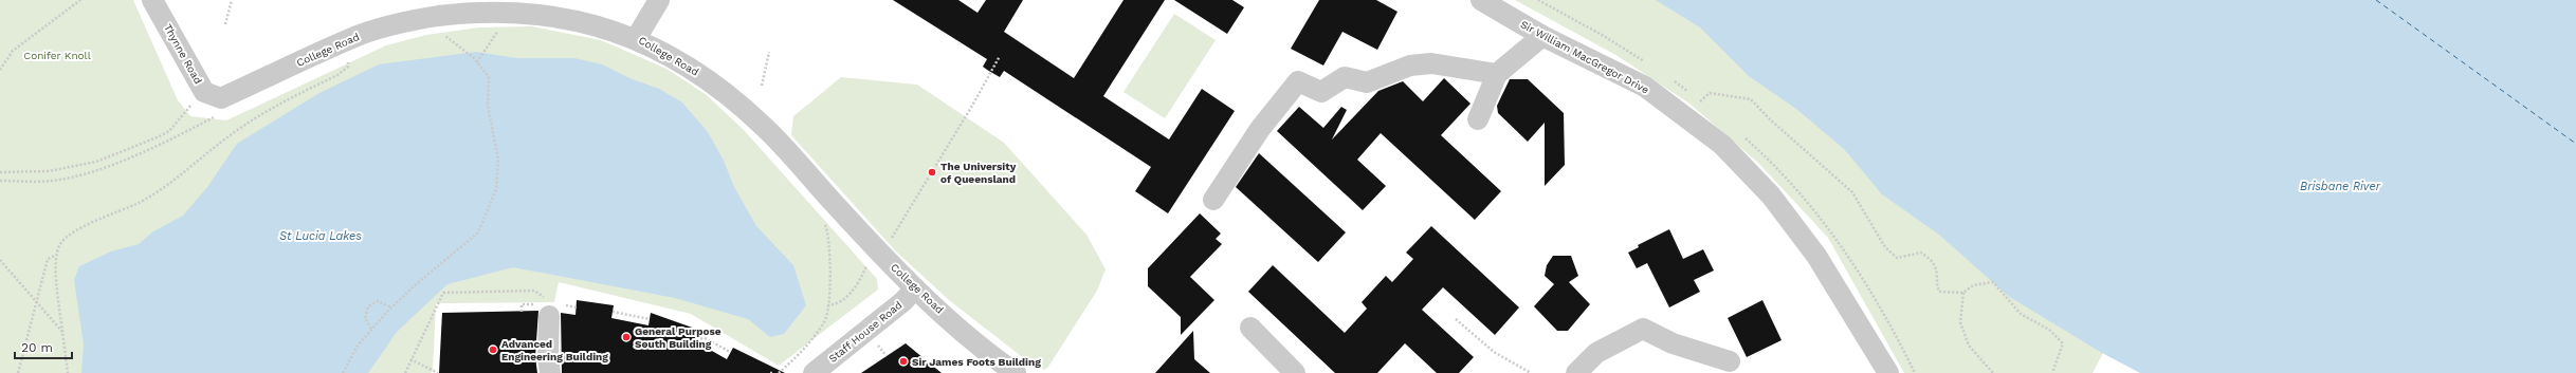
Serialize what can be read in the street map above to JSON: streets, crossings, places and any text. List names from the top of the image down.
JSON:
{
  "streets": {
    "street": [
      "College Road",
      "Thynne Road",
      "Sir William MacGregor Drive",
      "Staff House Road"
    ]
  },
  "crossings": [
    ["College Road", "Thynne Road"],
    ["College Road", "Staff House Road"]
  ],
  "water": ["Brisbane River", "St Lucia Lakes"],
  "parks": ["Conifer Knoll"],
  "places": [
    "The University of Queensland",
    "General Purpose South Building",
    "Advanced Engineering Building",
    "Sir James Foots Building"
  ],
  "scale_bar": "20 m"
}
